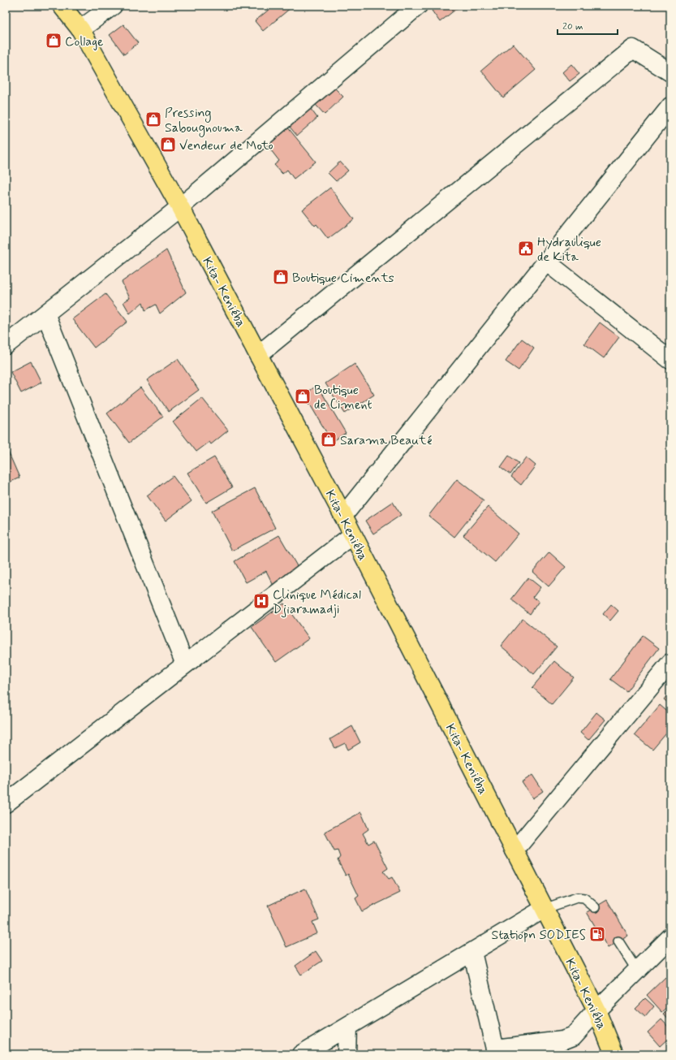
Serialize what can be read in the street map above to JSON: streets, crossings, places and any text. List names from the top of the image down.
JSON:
{
  "streets": {
    "main road": ["Kita- Keniéba"]
  },
  "places": {
    "shop": [
      "Collage",
      "Pressing Sabougnouma",
      "Vendeur de Moto",
      "Boutique Ciments",
      "Boutique de Ciment",
      "Sarama Beauté"
    ],
    "public building": ["Hydraulique de Kita"],
    "hospital": ["Clinique Médical Djiaramadji"],
    "fuel station": ["Statiopn SODIES"]
  },
  "scale_bar": "20 m"
}
